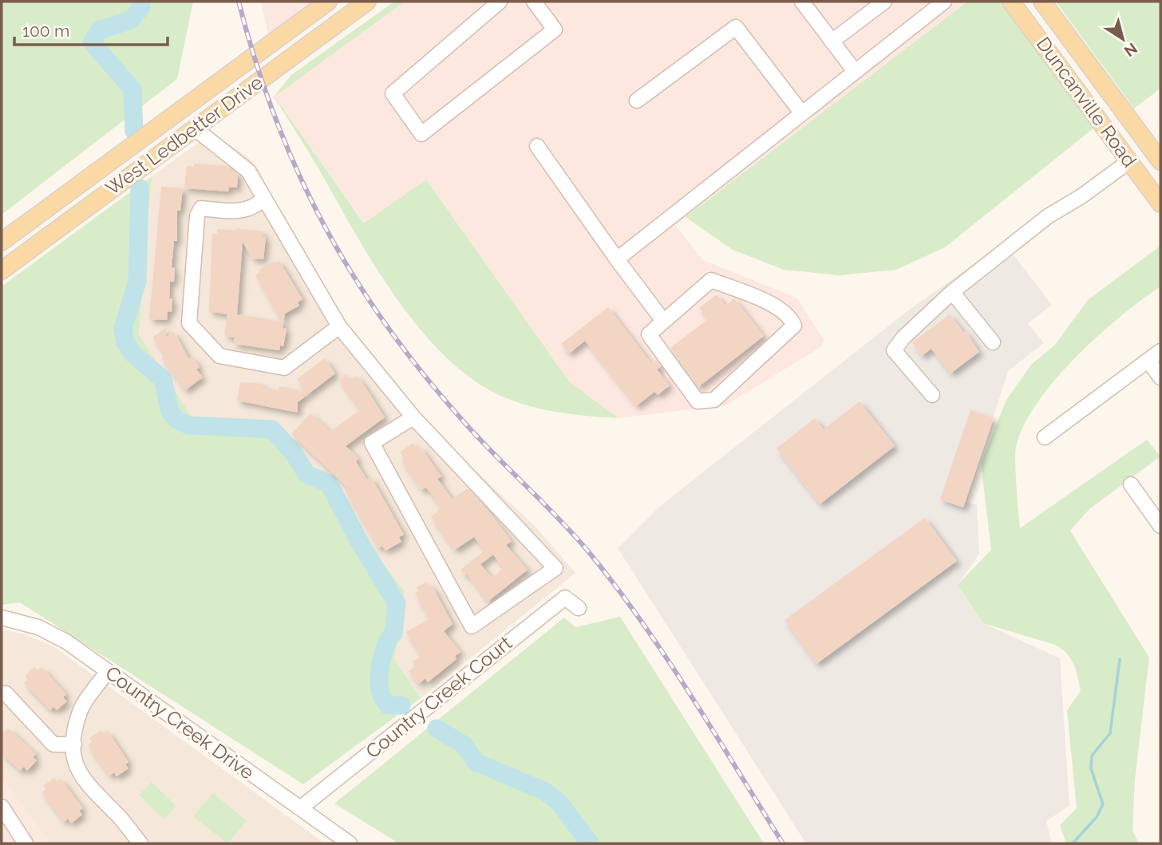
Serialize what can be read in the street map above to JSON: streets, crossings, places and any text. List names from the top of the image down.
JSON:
{
  "streets": {
    "main road": ["Duncanville Road", "West Ledbetter Drive"],
    "street": ["Country Creek Court", "Country Creek Drive"]
  },
  "crossings": [
    ["Country Creek Court", "Country Creek Drive"]
  ],
  "scale_bar": "100 m",
  "north": "bottom right"
}
